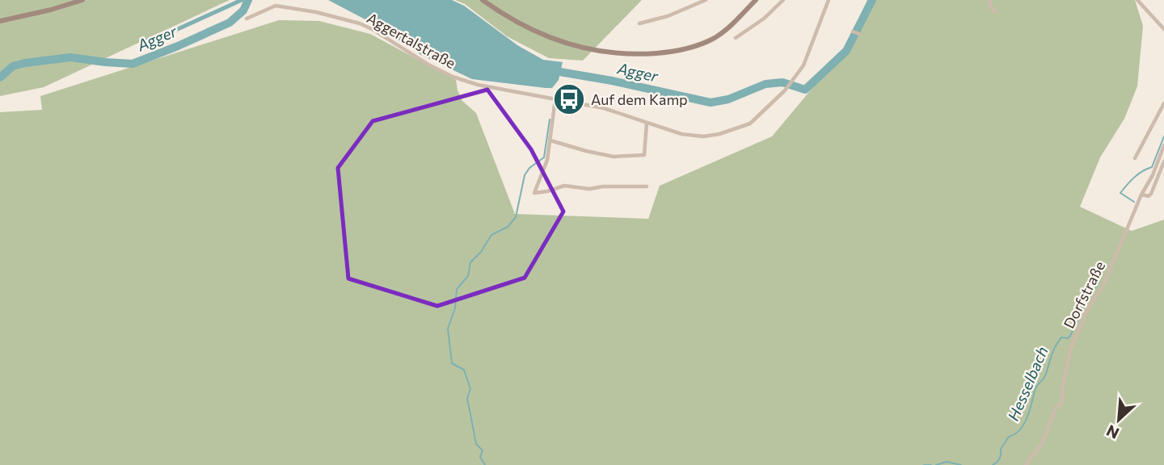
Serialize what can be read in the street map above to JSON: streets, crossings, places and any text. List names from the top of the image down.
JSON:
{
  "streets": {
    "street": ["Aggertalstraße", "Dorfstraße"]
  },
  "water": ["Agger", "Hesselbach"],
  "places": {
    "bus stop": ["Auf dem Kamp"]
  },
  "north": "bottom left"
}
